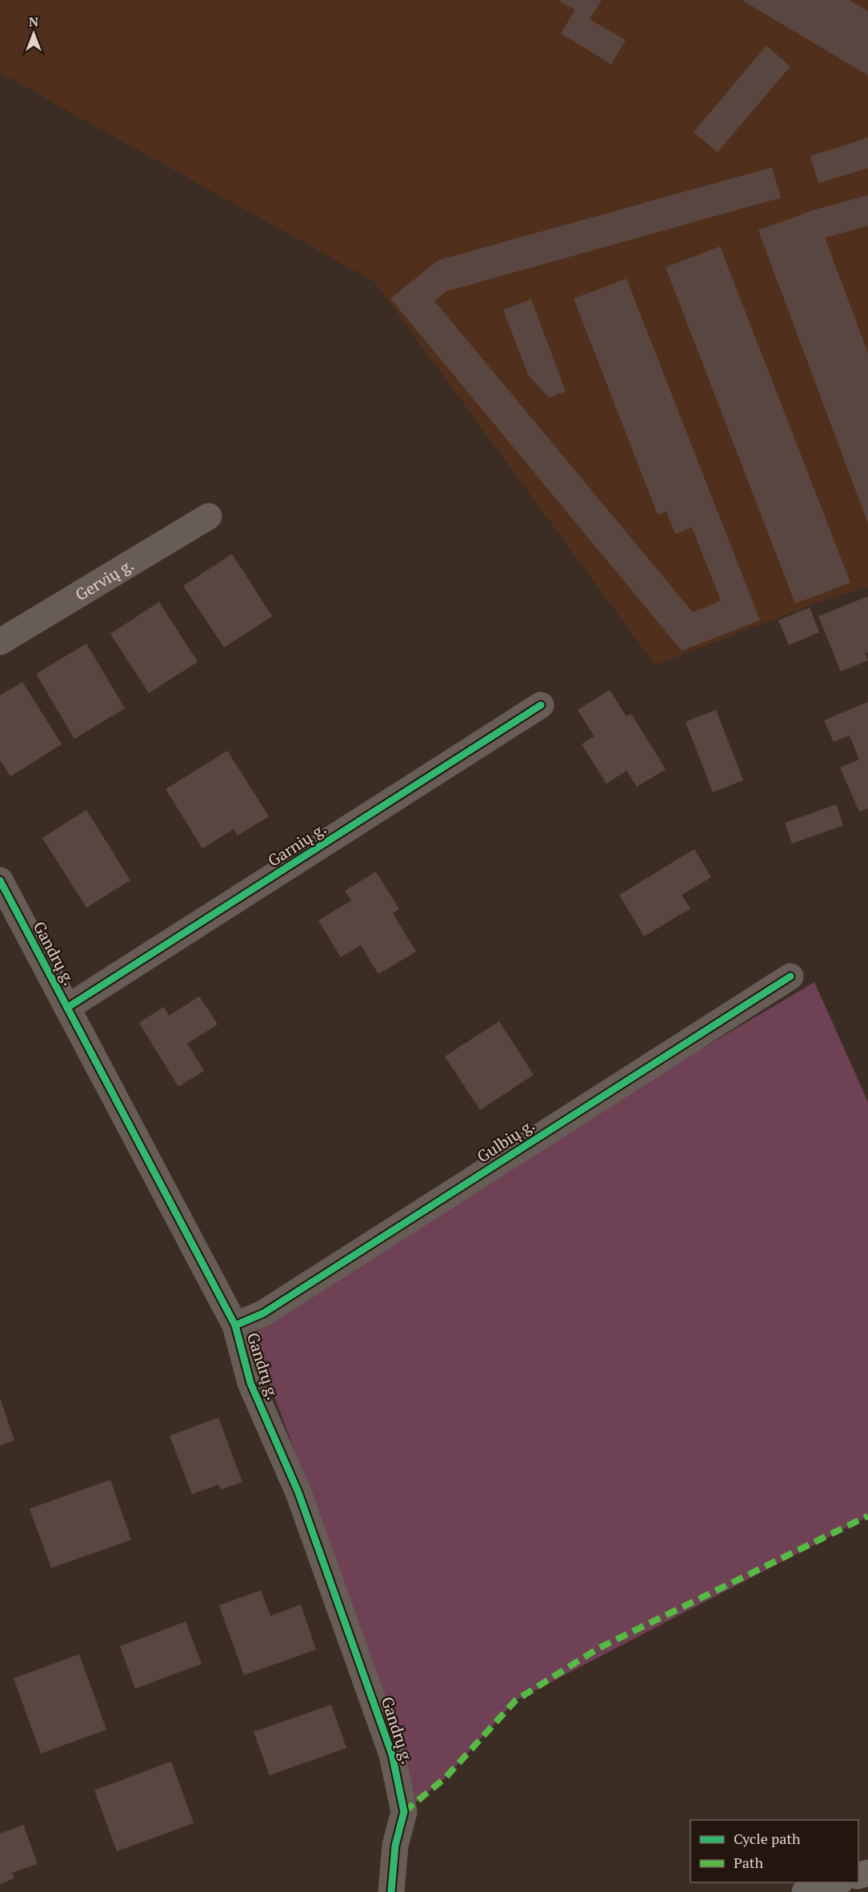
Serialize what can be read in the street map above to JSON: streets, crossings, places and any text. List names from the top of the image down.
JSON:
{
  "streets": {
    "street": [
      "Gervių g.",
      "Garnių g.",
      "Gandrų g.",
      "Gulbių g."
    ]
  },
  "crossings": [
    ["Garnių g.", "Gandrų g."],
    ["Gandrų g.", "Gulbių g."]
  ],
  "legend": ["Cycle path", "Path"],
  "north": "top"
}
